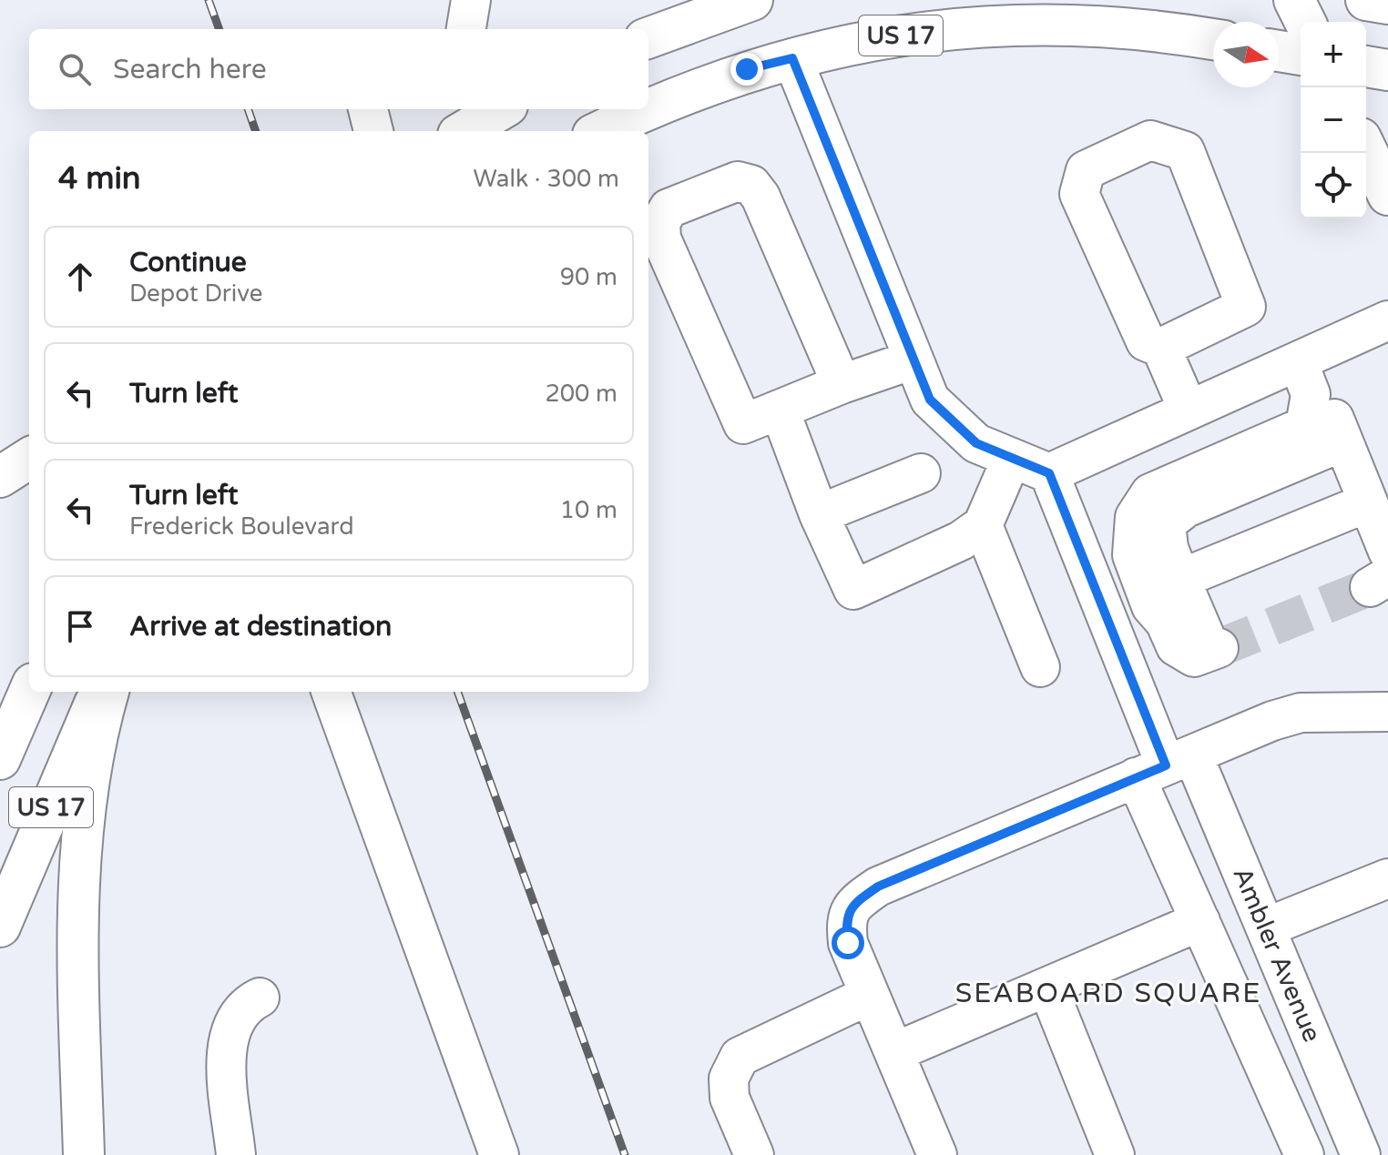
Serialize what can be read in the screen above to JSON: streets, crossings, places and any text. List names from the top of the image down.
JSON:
{
  "streets": {
    "main road": ["US 17"],
    "street": ["Ambler Avenue"]
  },
  "districts": ["SEABOARD SQUARE"],
  "north": "right",
  "page": {
    "map_buttons": ["+", "−"],
    "search": "Search here",
    "heading": ["4 min", "Walk · 300 m"],
    "list": [
      ["Continue", "Depot Drive", "90 m"],
      ["Turn left", "200 m"],
      ["Turn left", "Frederick Boulevard", "10 m"],
      "Arrive at destination"
    ]
  }
}
